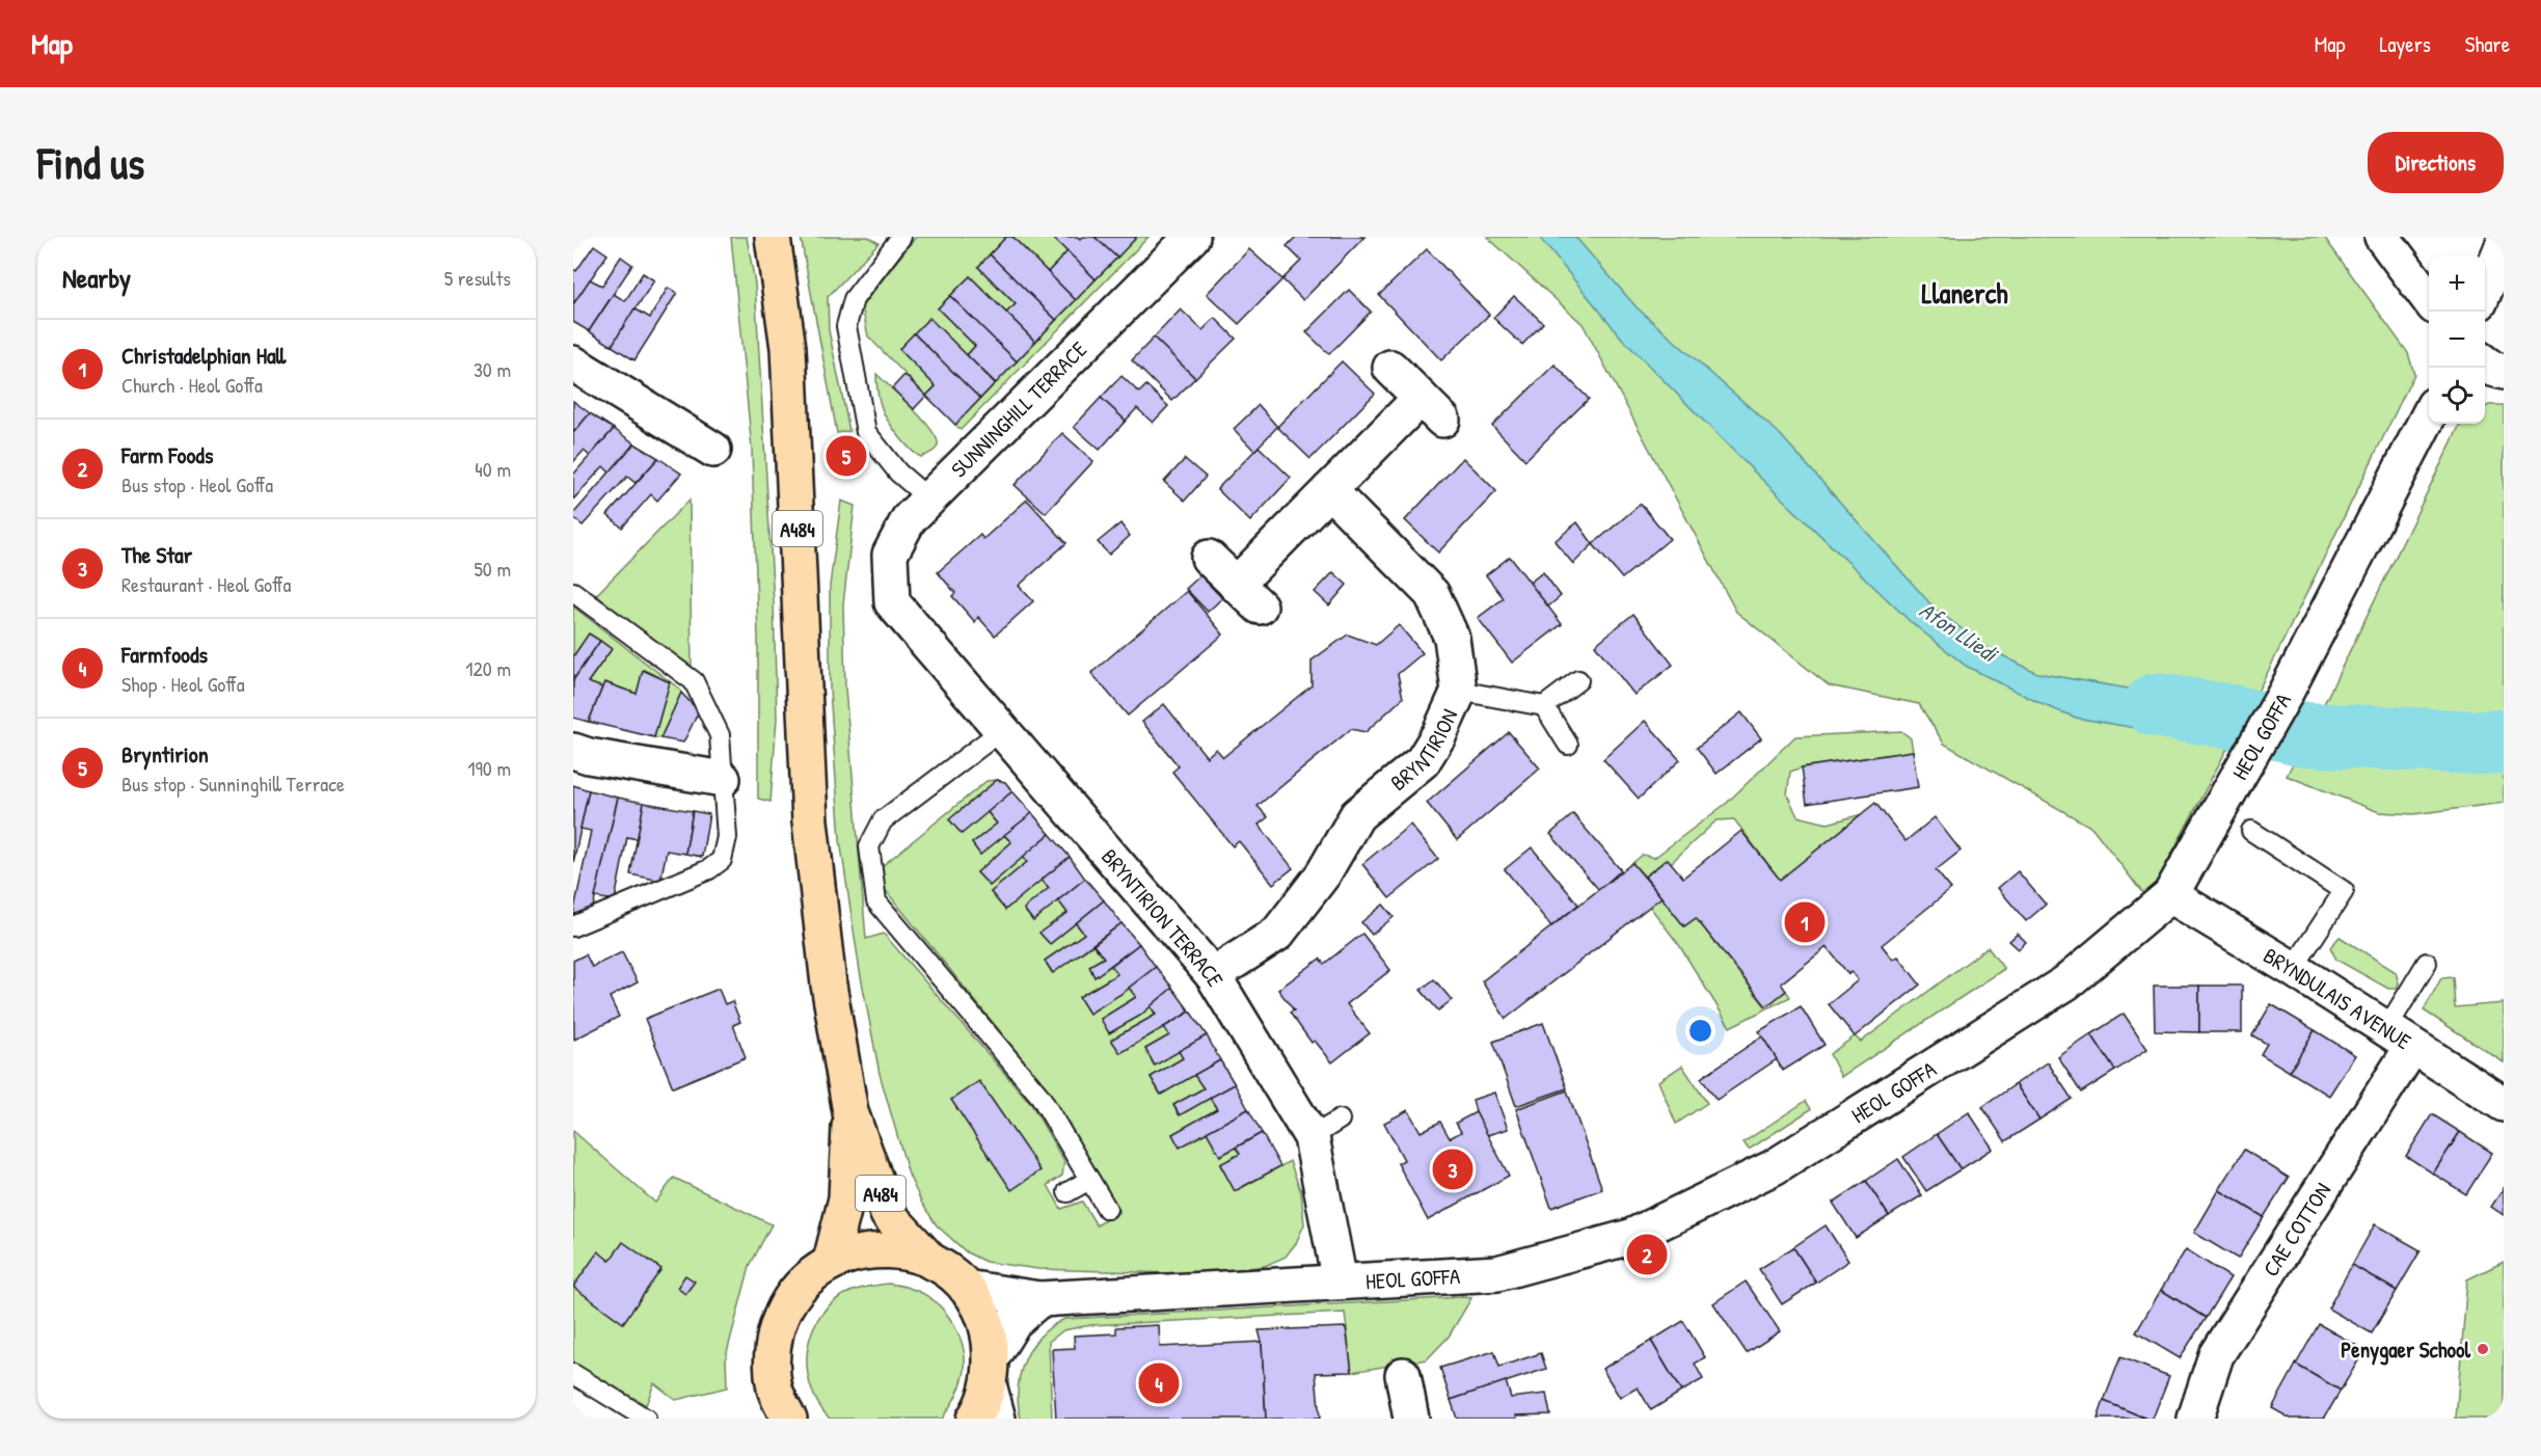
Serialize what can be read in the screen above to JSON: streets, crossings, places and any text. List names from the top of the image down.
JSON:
{
  "streets": {
    "main road": ["A484"],
    "street": [
      "SUNNINGHILL TERRACE",
      "HEOL GOFFA",
      "BRYNTIRION",
      "BRYNTIRION TERRACE",
      "BRYNDULAIS AVENUE",
      "CAE COTTON"
    ]
  },
  "crossings": [
    ["SUNNINGHILL TERRACE", "BRYNTIRION TERRACE"],
    ["HEOL GOFFA", "BRYNTIRION TERRACE"],
    ["HEOL GOFFA", "BRYNDULAIS AVENUE"],
    ["BRYNTIRION", "BRYNTIRION TERRACE"],
    ["BRYNDULAIS AVENUE", "CAE COTTON"]
  ],
  "districts": ["Llanerch"],
  "water": ["Afon Lliedi"],
  "places": ["Penygaer School"],
  "page": {
    "header": "Map",
    "nav": ["Map", "Layers", "Share"],
    "buttons": "Directions",
    "title": "Find us",
    "heading": ["Nearby", "5 results"],
    "map_buttons": ["+", "−"],
    "list": [
      {
        "mark": "1",
        "name": "Christadelphian Hall",
        "note": "Church · Heol Goffa",
        "value": "30 m"
      },
      {
        "mark": "2",
        "name": "Farm Foods",
        "note": "Bus stop · Heol Goffa",
        "value": "40 m"
      },
      {
        "mark": "3",
        "name": "The Star",
        "note": "Restaurant · Heol Goffa",
        "value": "50 m"
      },
      {
        "mark": "4",
        "name": "Farmfoods",
        "note": "Shop · Heol Goffa",
        "value": "120 m"
      },
      {
        "mark": "5",
        "name": "Bryntirion",
        "note": "Bus stop · Sunninghill Terrace",
        "value": "190 m"
      }
    ],
    "pins": [
      "5",
      "1",
      "3",
      "2",
      "4"
    ]
  }
}
